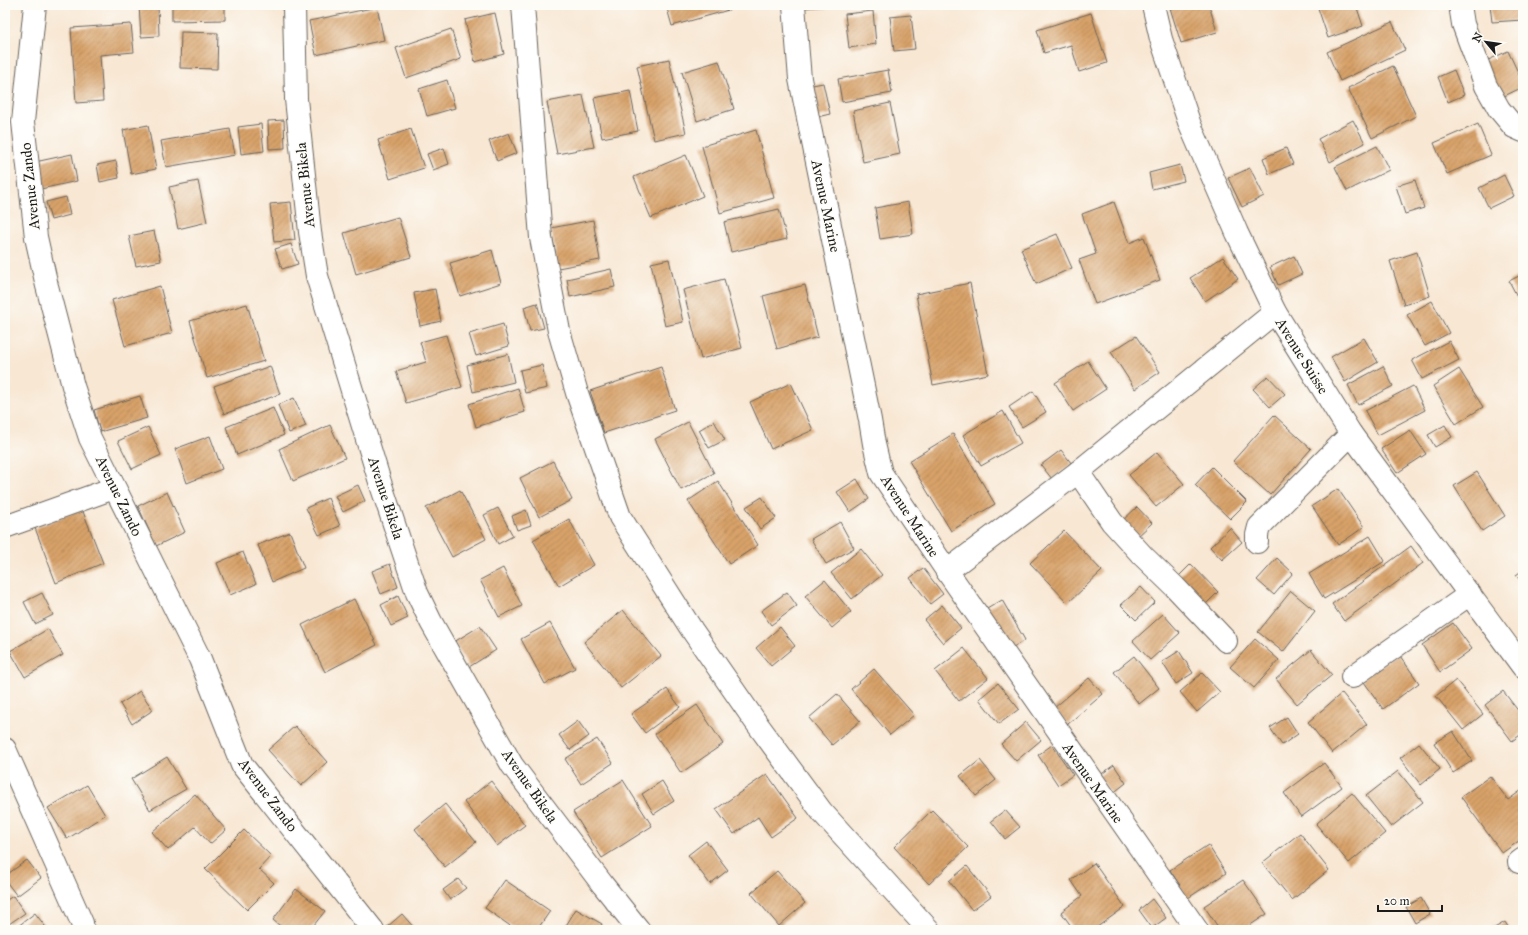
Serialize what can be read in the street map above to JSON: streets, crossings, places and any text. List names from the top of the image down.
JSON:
{
  "streets": {
    "street": [
      "Avenue Bikela",
      "Avenue Zando",
      "Avenue Marine",
      "Avenue Suisse"
    ]
  },
  "scale_bar": "20 m",
  "north": "top left"
}
